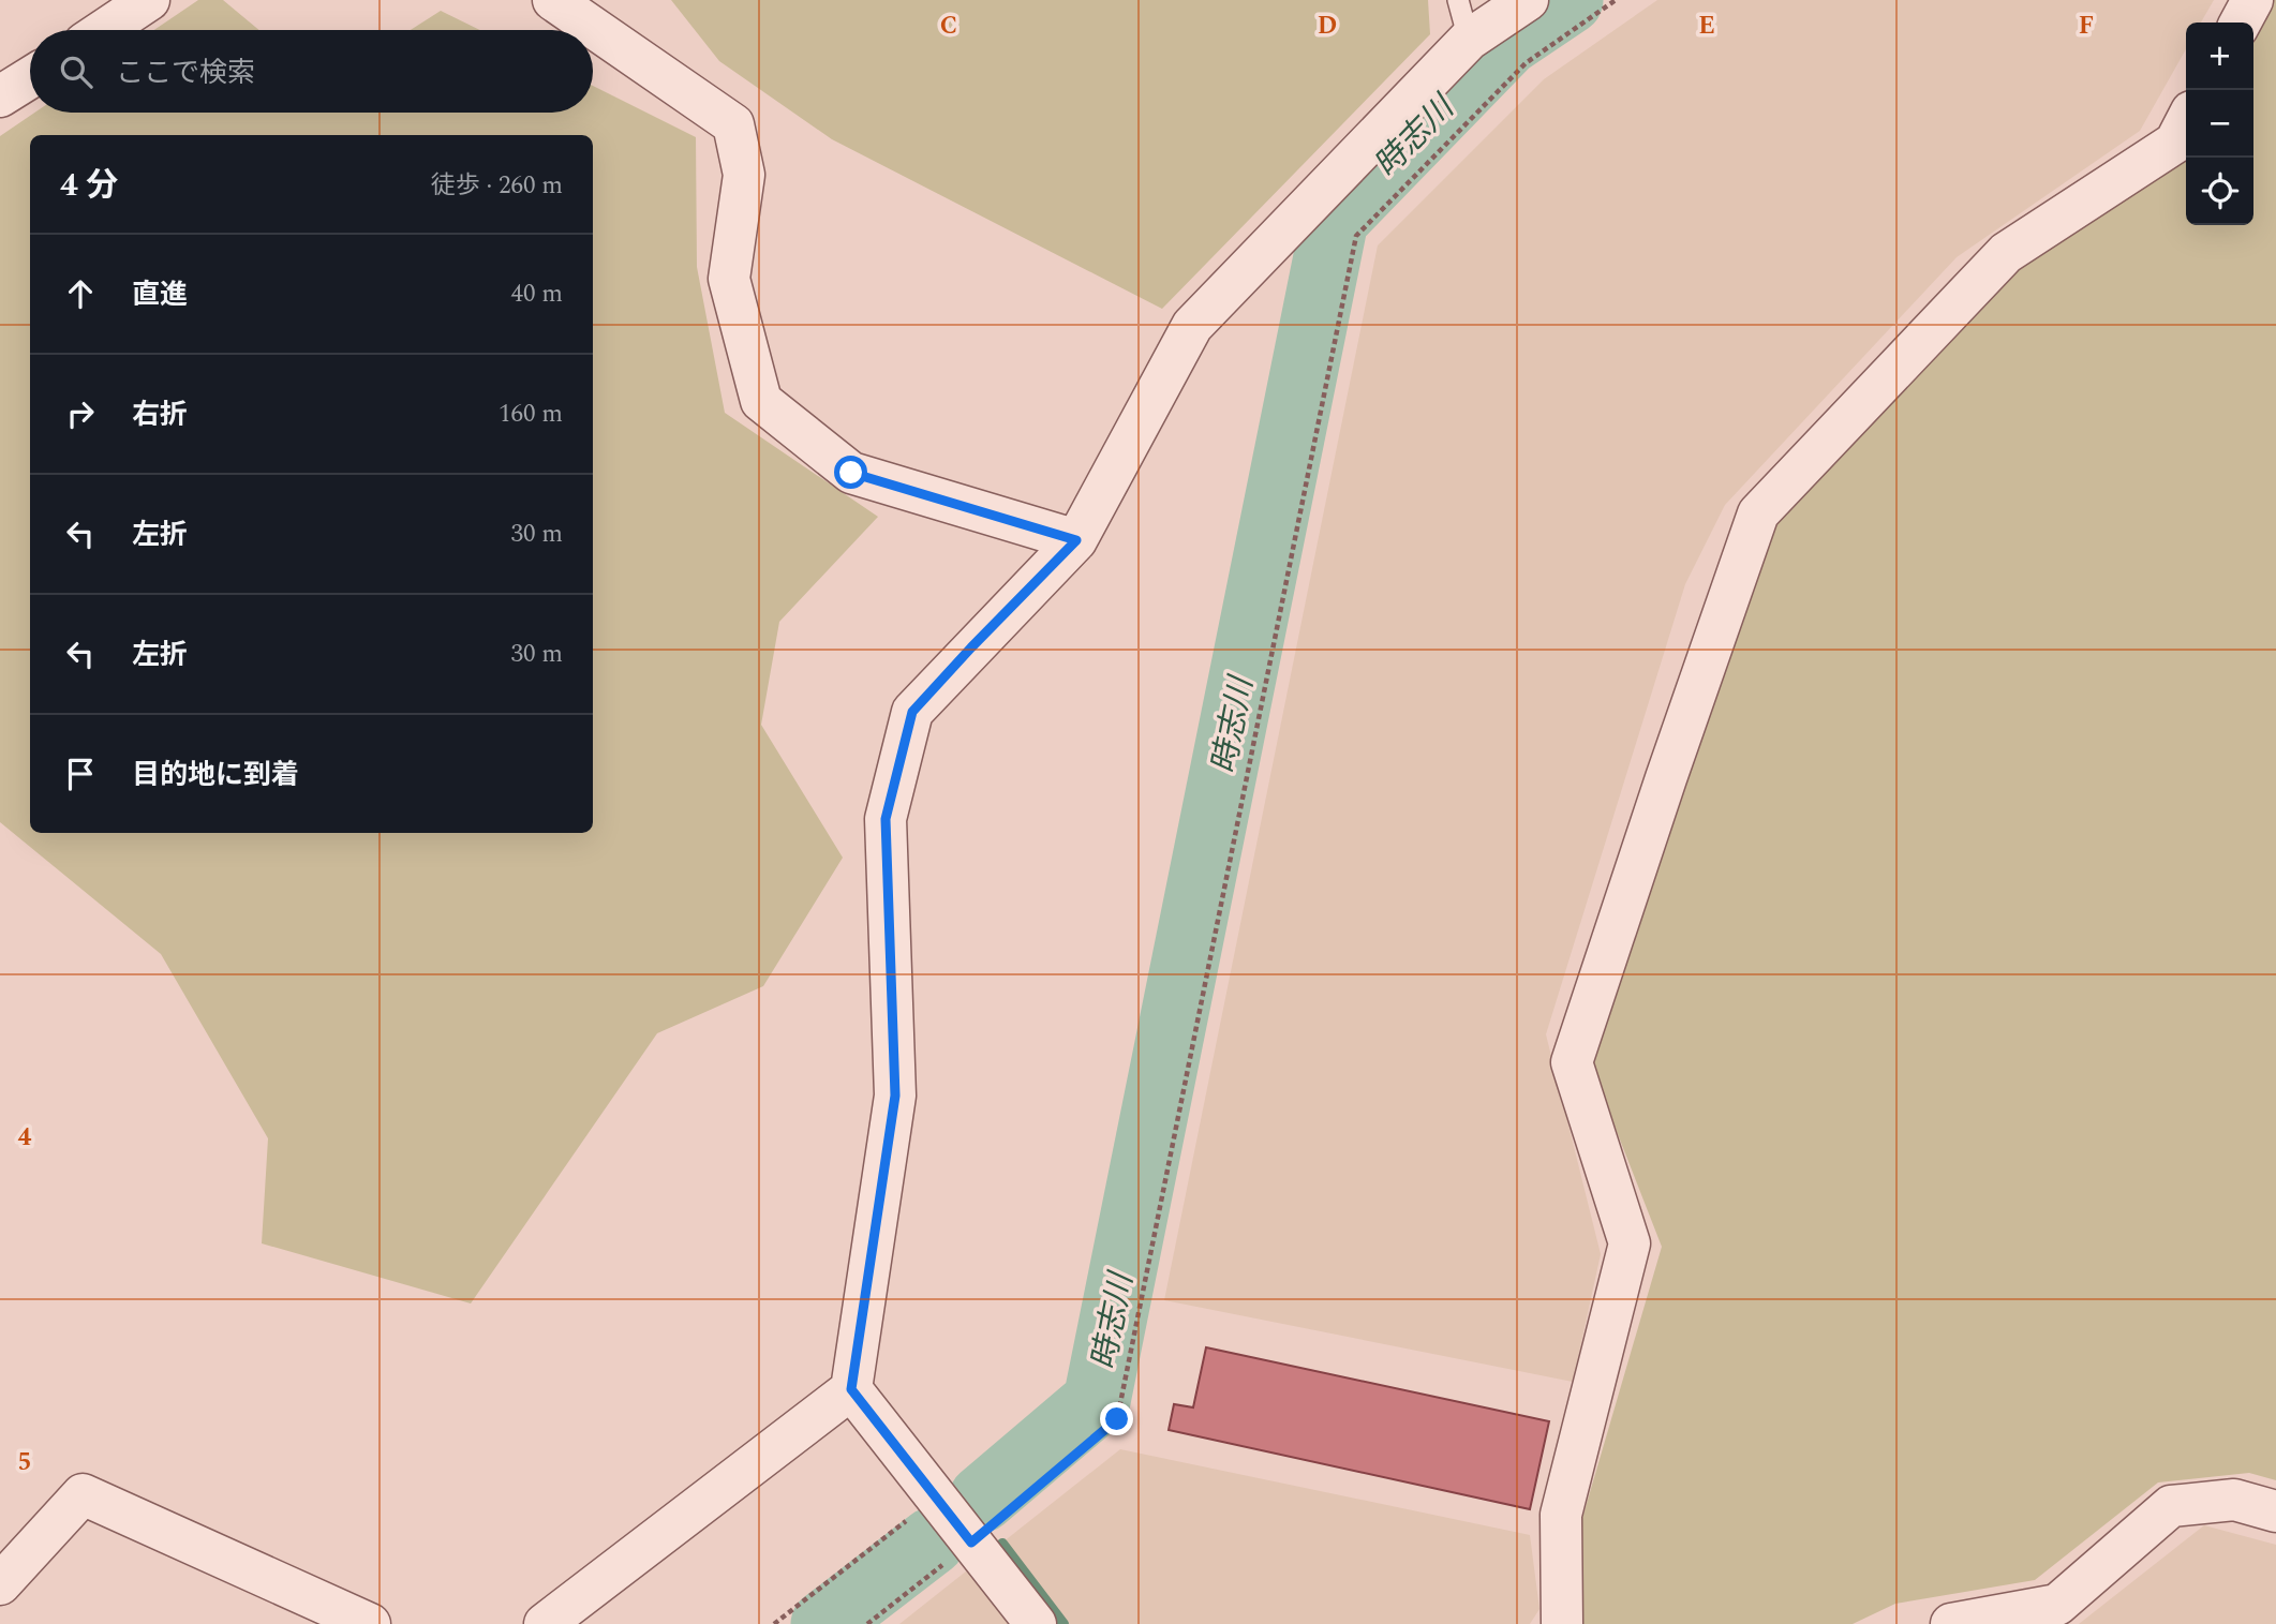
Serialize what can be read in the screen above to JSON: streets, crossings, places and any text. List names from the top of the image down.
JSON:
{
  "water": ["時志川"],
  "page": {
    "map_buttons": ["+", "−"],
    "search": "ここで検索",
    "heading": ["4 分", "徒歩 · 260 m"],
    "list": [
      ["直進", "40 m"],
      ["右折", "160 m"],
      ["左折", "30 m"],
      ["左折", "30 m"],
      "目的地に到着"
    ]
  },
  "grid": {
    "columns": [
      "C",
      "D",
      "E",
      "F"
    ],
    "rows": ["4", "5"]
  }
}
